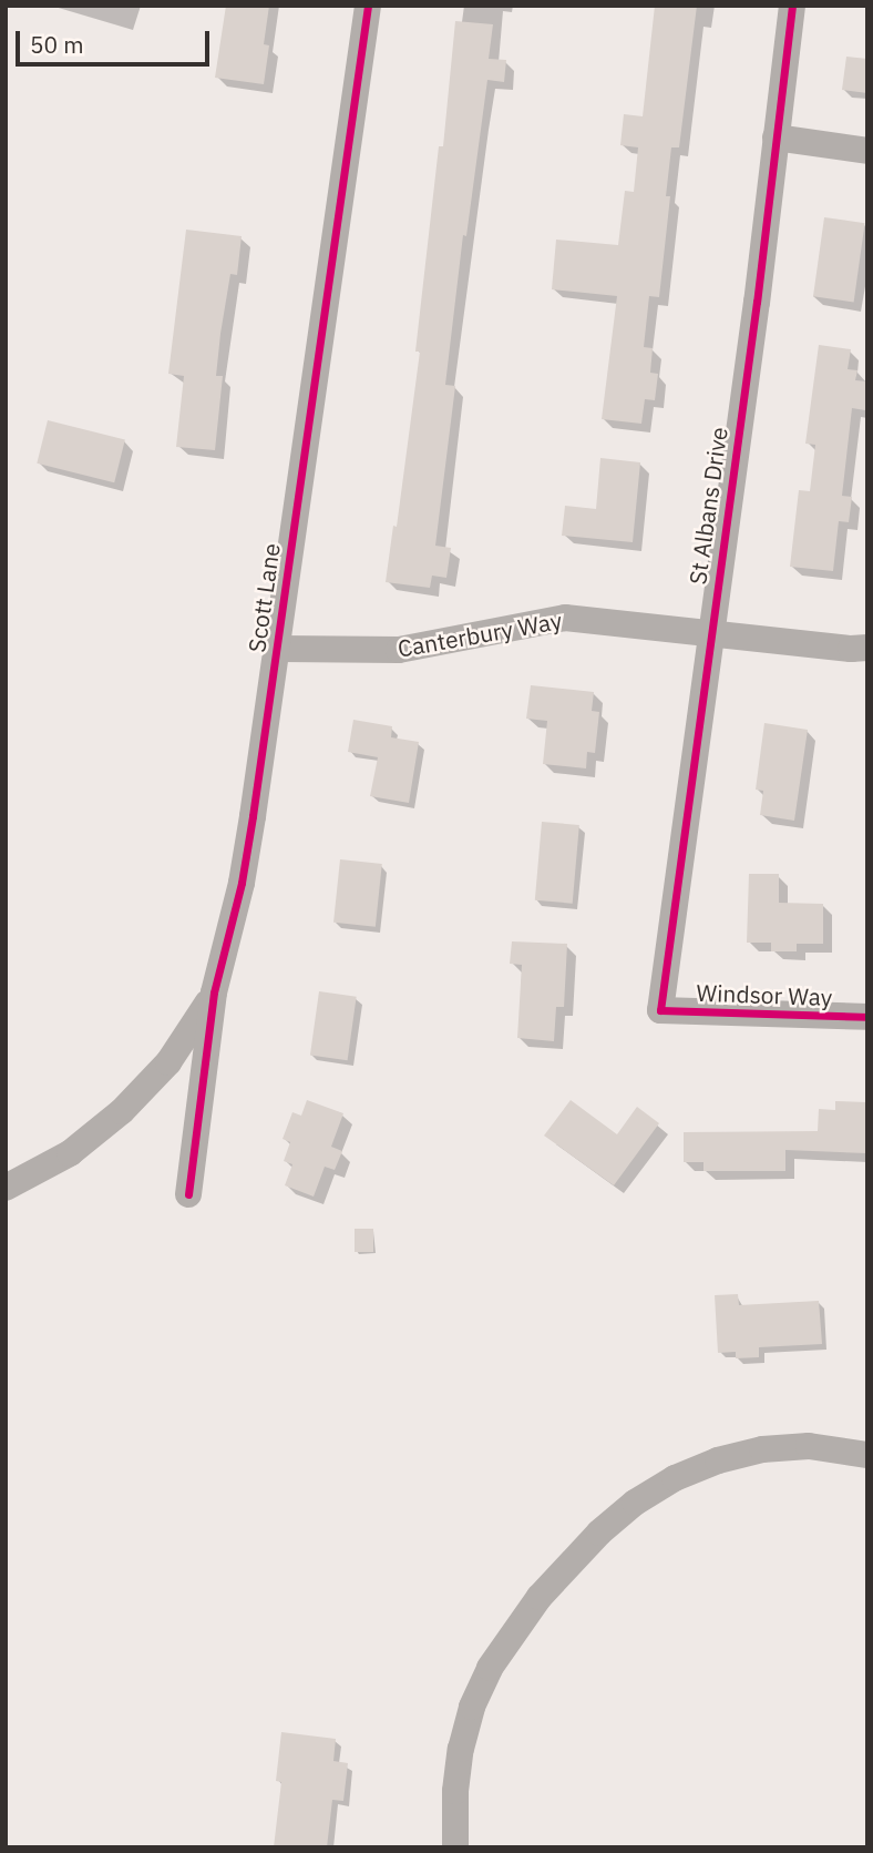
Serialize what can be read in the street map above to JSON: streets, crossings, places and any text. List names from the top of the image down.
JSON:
{
  "streets": {
    "street": [
      "St Albans Drive",
      "Scott Lane",
      "Canterbury Way",
      "Windsor Way"
    ]
  },
  "crossings": [
    ["St Albans Drive", "Canterbury Way"],
    ["St Albans Drive", "Windsor Way"],
    ["Scott Lane", "Canterbury Way"]
  ],
  "scale_bar": "50 m"
}
